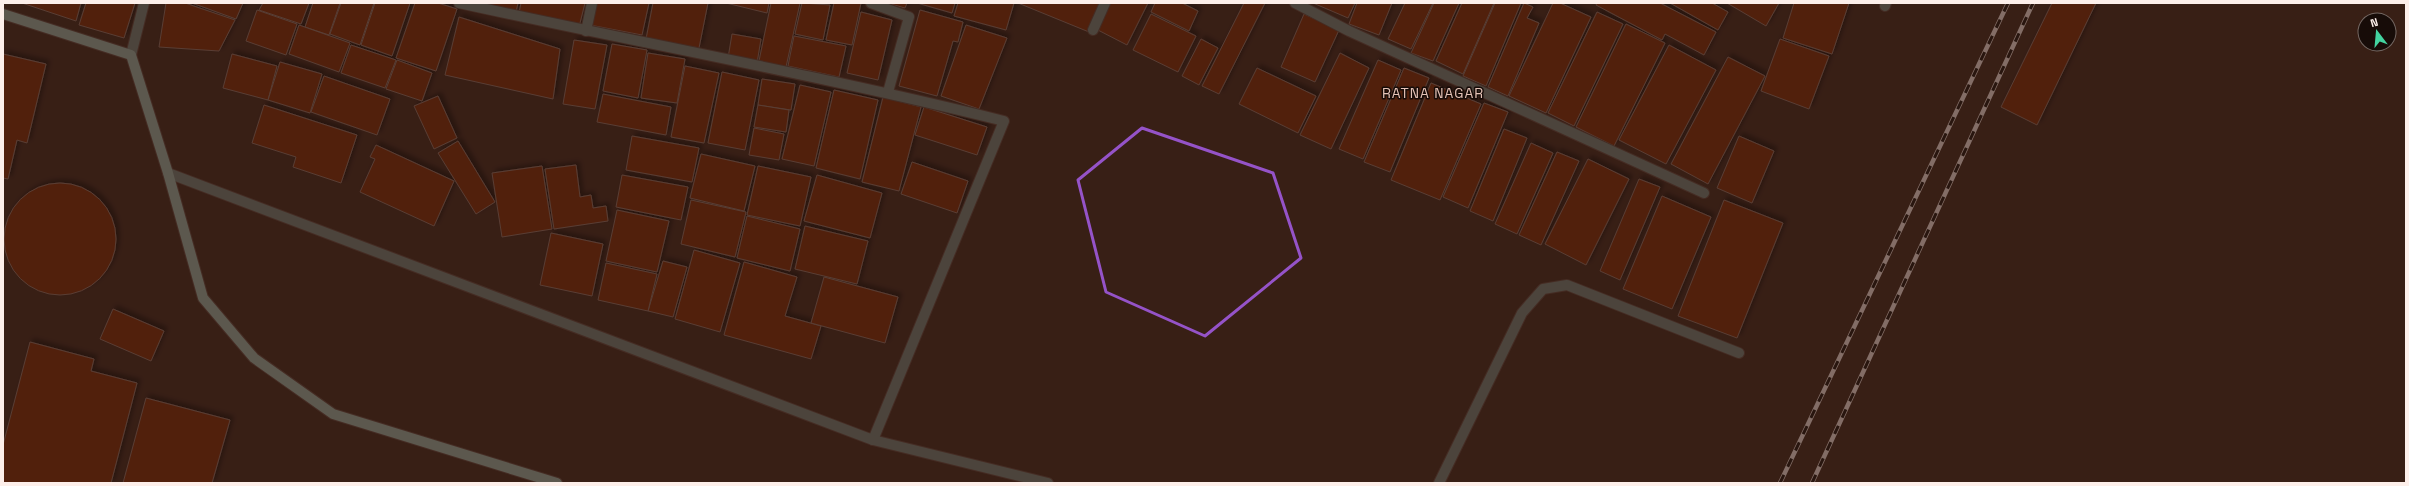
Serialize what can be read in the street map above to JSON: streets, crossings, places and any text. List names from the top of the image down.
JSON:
{
  "districts": ["RATNA NAGAR"],
  "north": "top"
}
